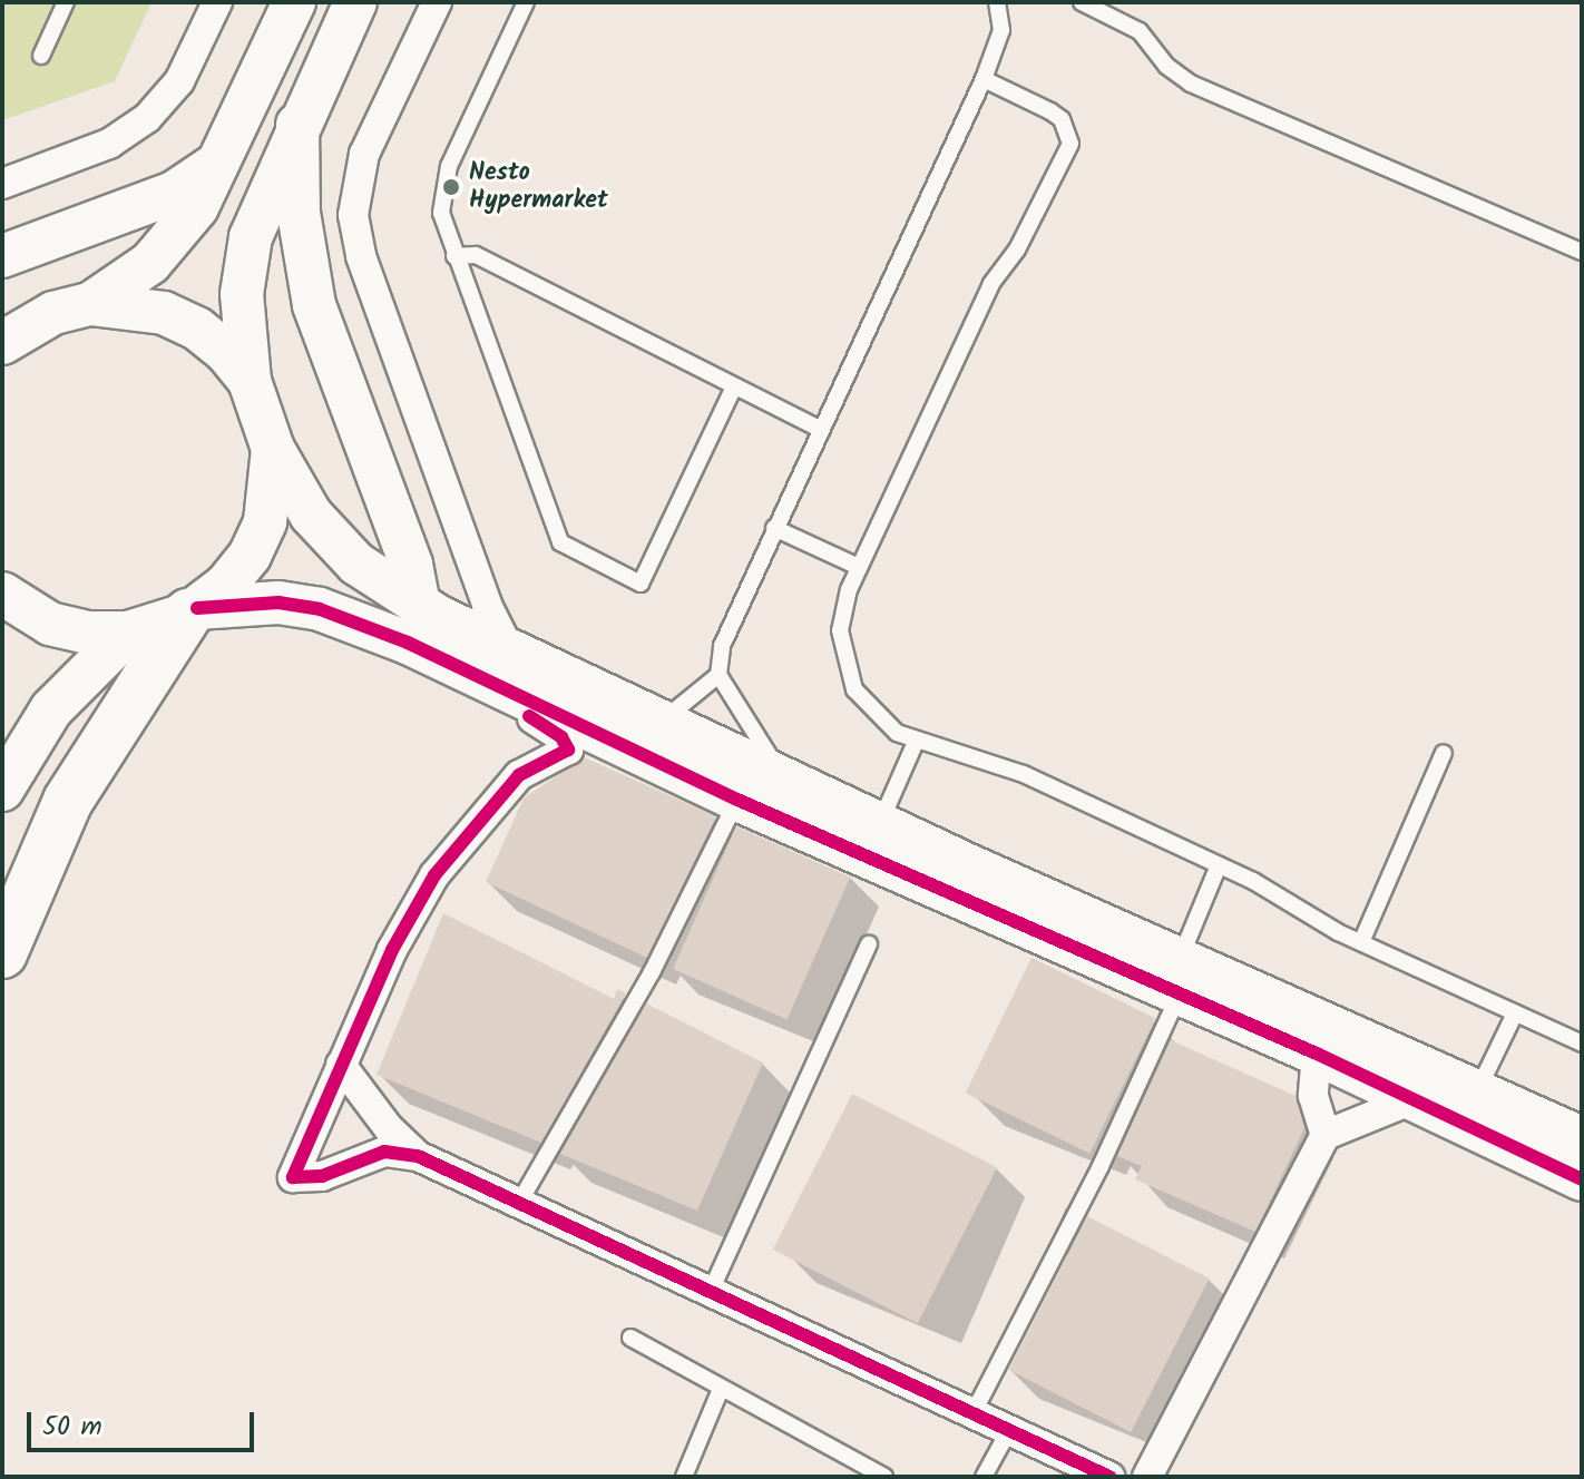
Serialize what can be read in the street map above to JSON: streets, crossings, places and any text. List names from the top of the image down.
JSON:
{
  "places": ["Nesto Hypermarket"],
  "scale_bar": "50 m"
}
